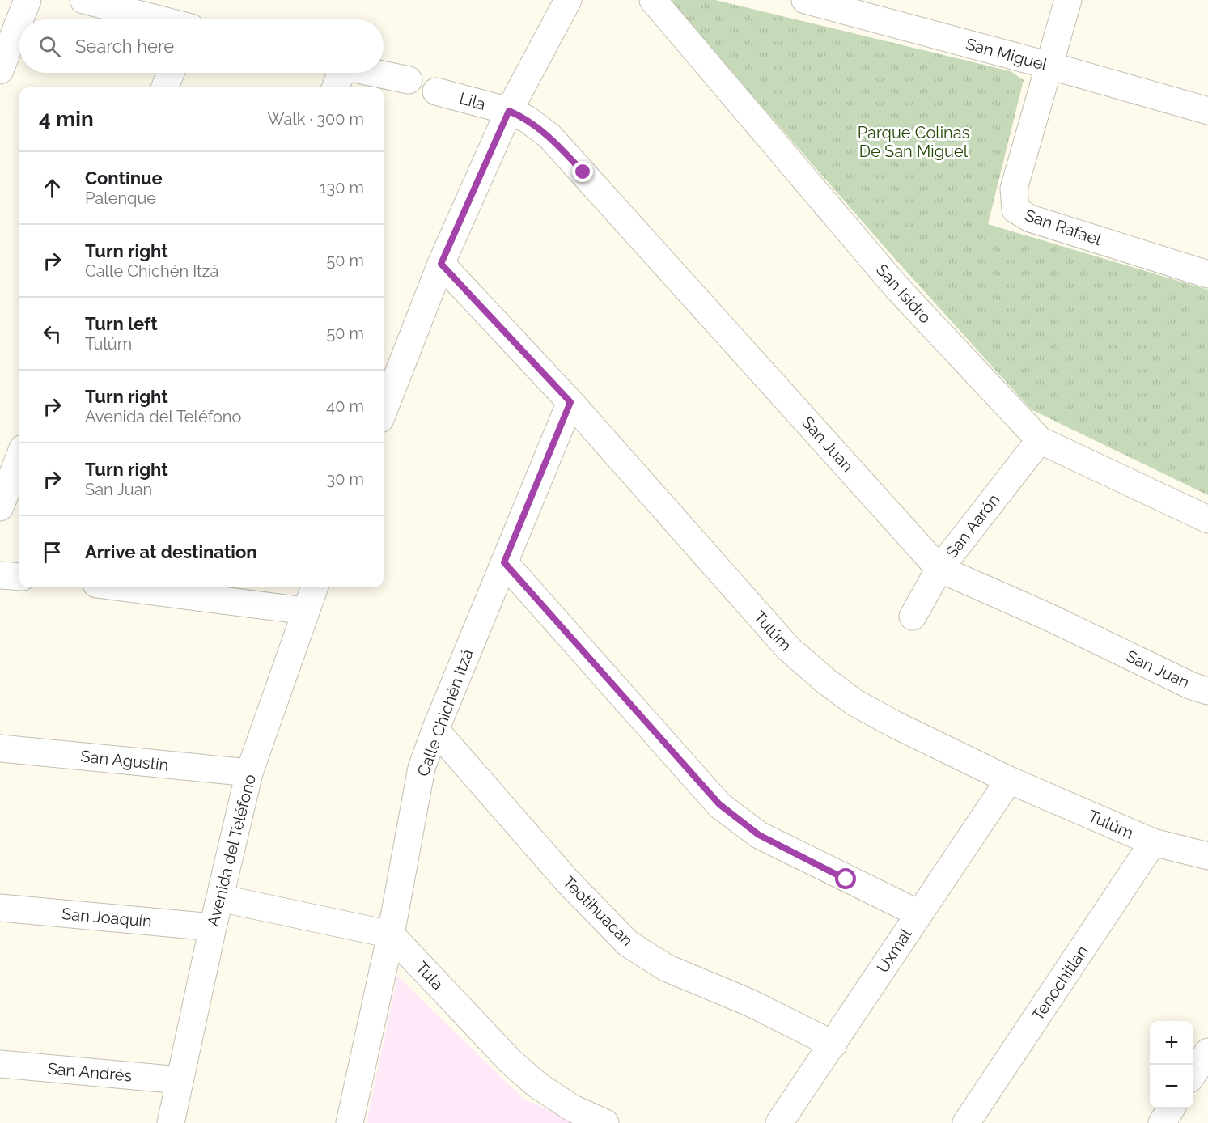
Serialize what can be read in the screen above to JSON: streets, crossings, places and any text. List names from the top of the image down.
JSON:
{
  "streets": {
    "street": [
      "San Miguel",
      "Lila",
      "San Rafael",
      "San Isidro",
      "San Juan",
      "San Aarón",
      "Tulúm",
      "Calle Chichén Itzá",
      "San Agustín",
      "Avenida del Teléfono",
      "Teotihuacán",
      "San Joaquín",
      "Uxmal",
      "Tula",
      "Tenochitlan",
      "San Andrés"
    ]
  },
  "crossings": [
    ["San Miguel", "San Rafael"],
    ["Lila", "San Juan"],
    ["San Isidro", "San Aarón"],
    ["San Juan", "San Aarón"],
    ["Tulúm", "Calle Chichén Itzá"],
    ["Tulúm", "Uxmal"],
    ["Tulúm", "Tenochitlan"],
    ["Calle Chichén Itzá", "Teotihuacán"],
    ["Calle Chichén Itzá", "Tula"],
    ["San Agustín", "Avenida del Teléfono"],
    ["Avenida del Teléfono", "San Joaquín"],
    ["Avenida del Teléfono", "San Andrés"],
    ["Teotihuacán", "Uxmal"]
  ],
  "parks": ["Parque Colinas De San Miguel"],
  "page": {
    "search": "Search here",
    "heading": ["4 min", "Walk · 300 m"],
    "list": [
      ["Continue", "Palenque", "130 m"],
      ["Turn right", "Calle Chichén Itzá", "50 m"],
      ["Turn left", "Tulúm", "50 m"],
      ["Turn right", "Avenida del Teléfono", "40 m"],
      ["Turn right", "San Juan", "30 m"],
      "Arrive at destination"
    ],
    "map_buttons": ["+", "−"]
  }
}
